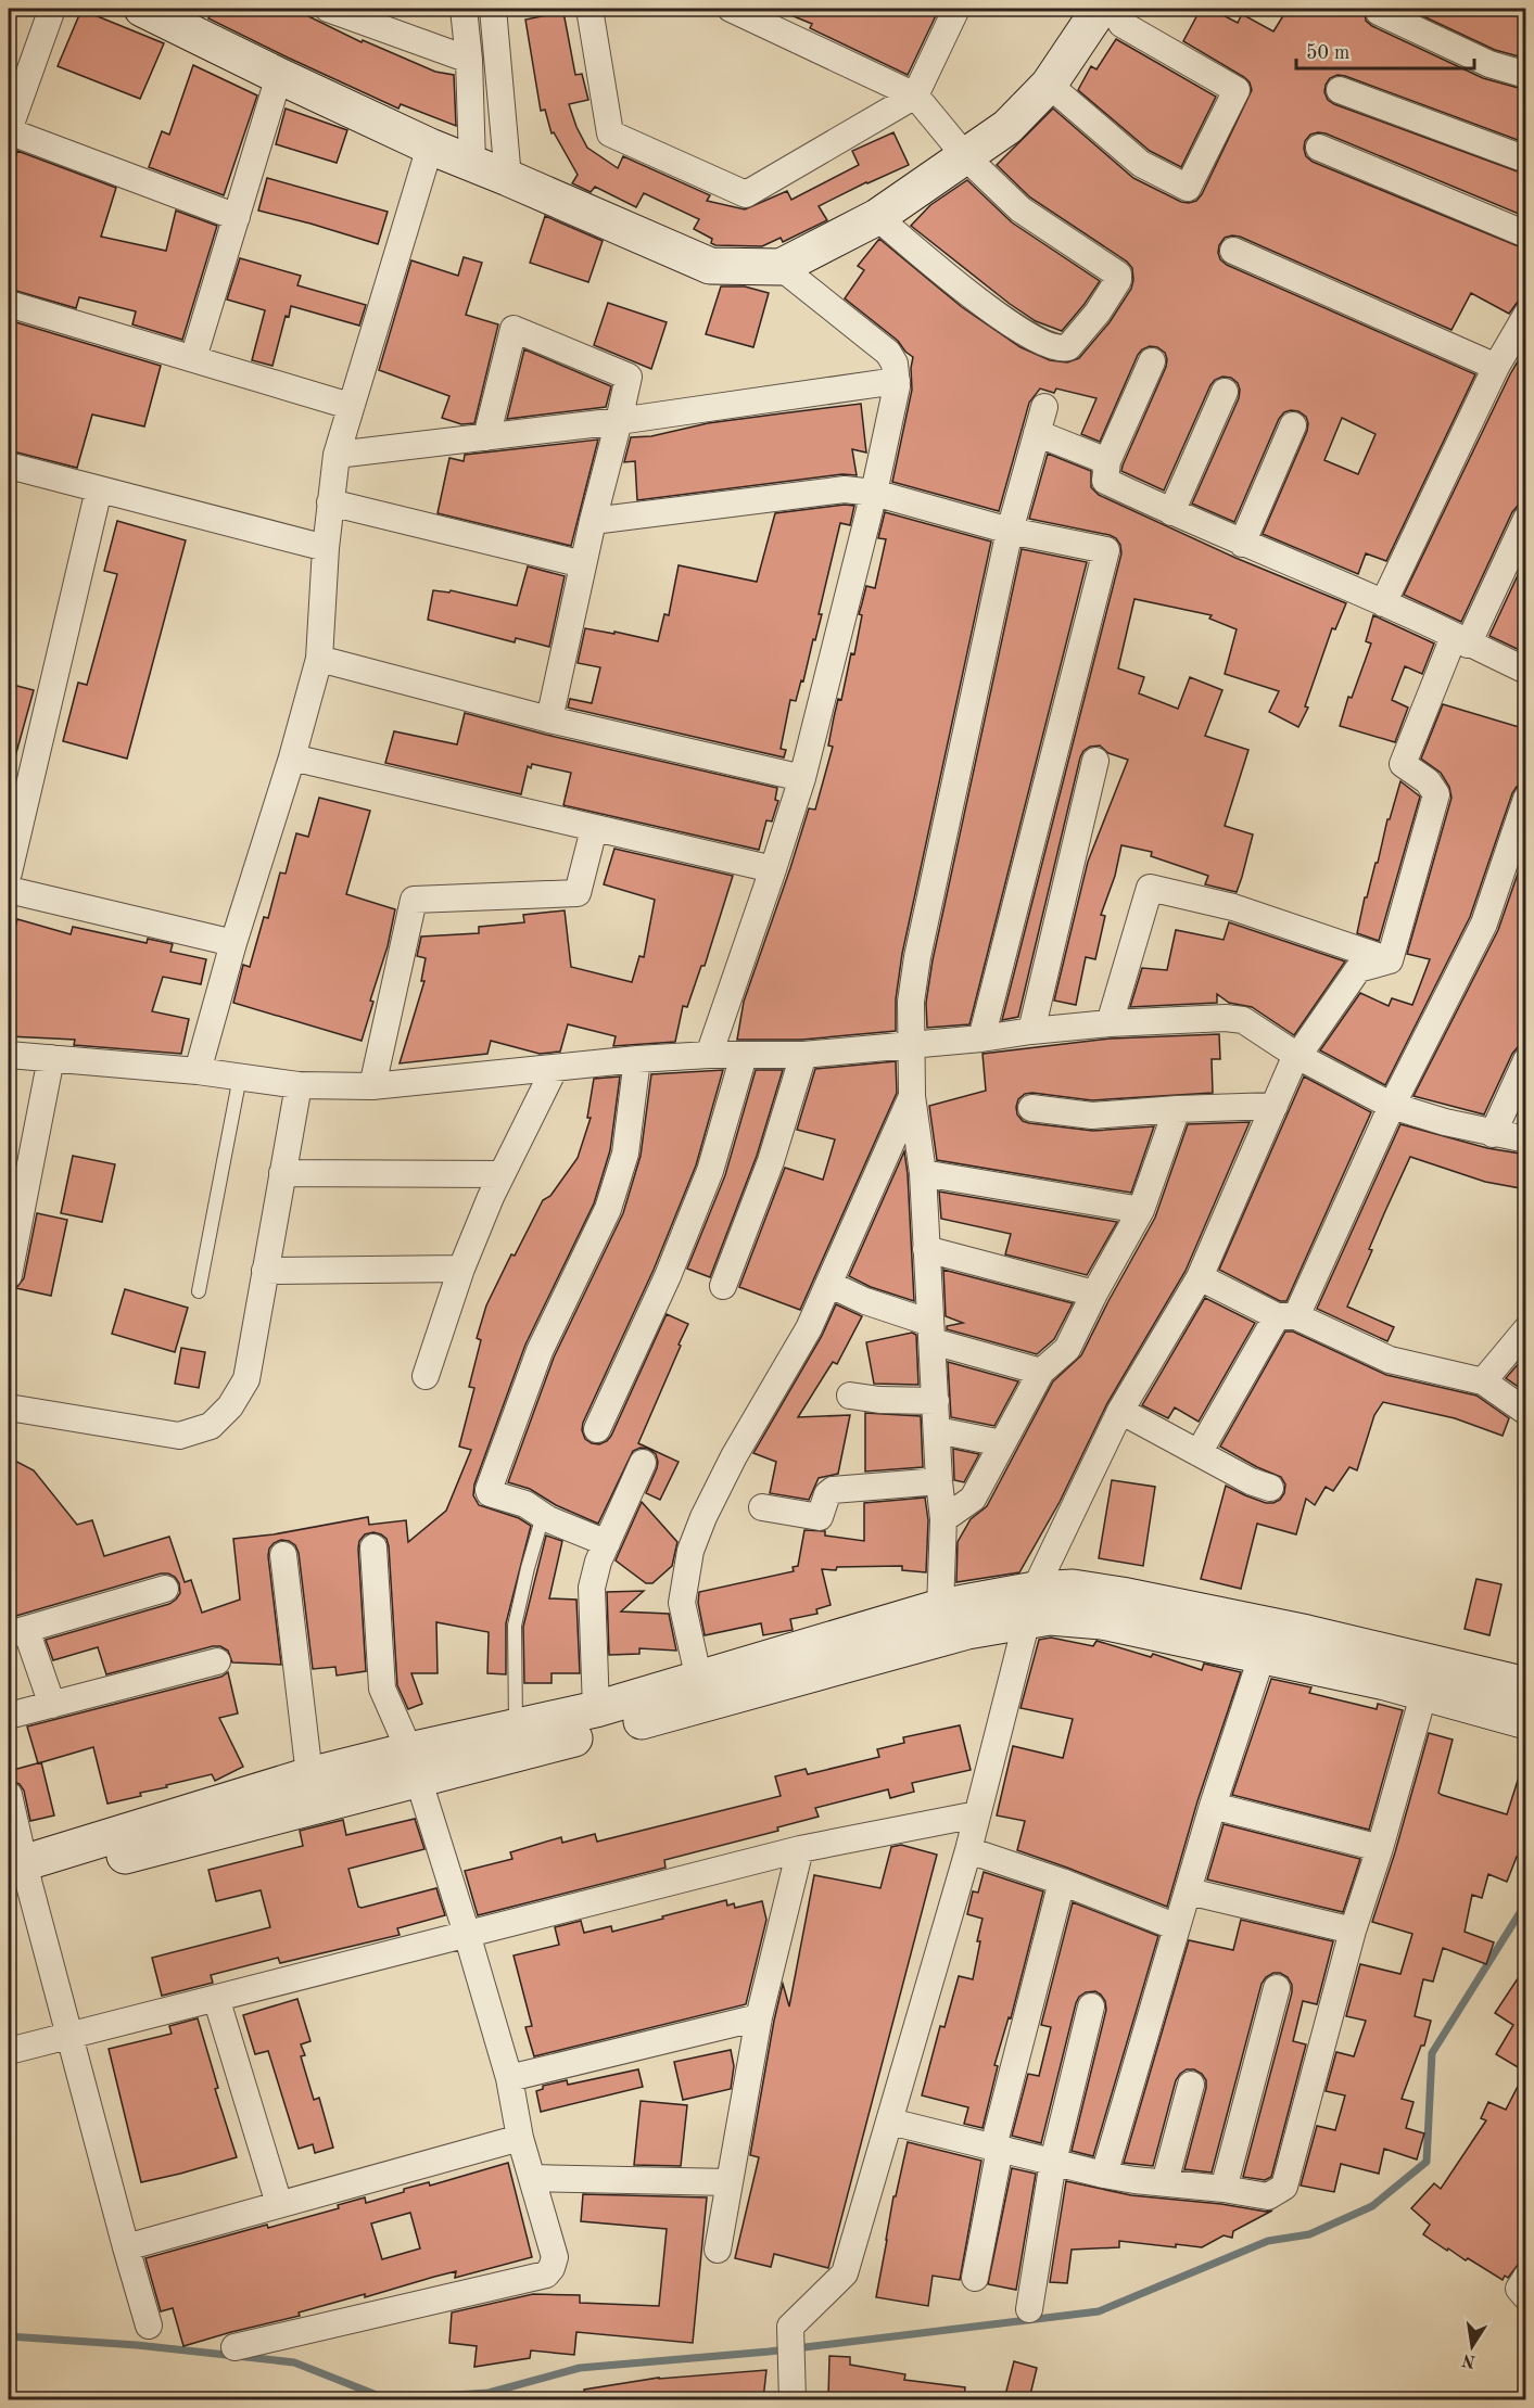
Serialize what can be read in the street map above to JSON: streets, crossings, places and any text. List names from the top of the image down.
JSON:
{
  "scale_bar": "50 m",
  "north": "bottom"
}
